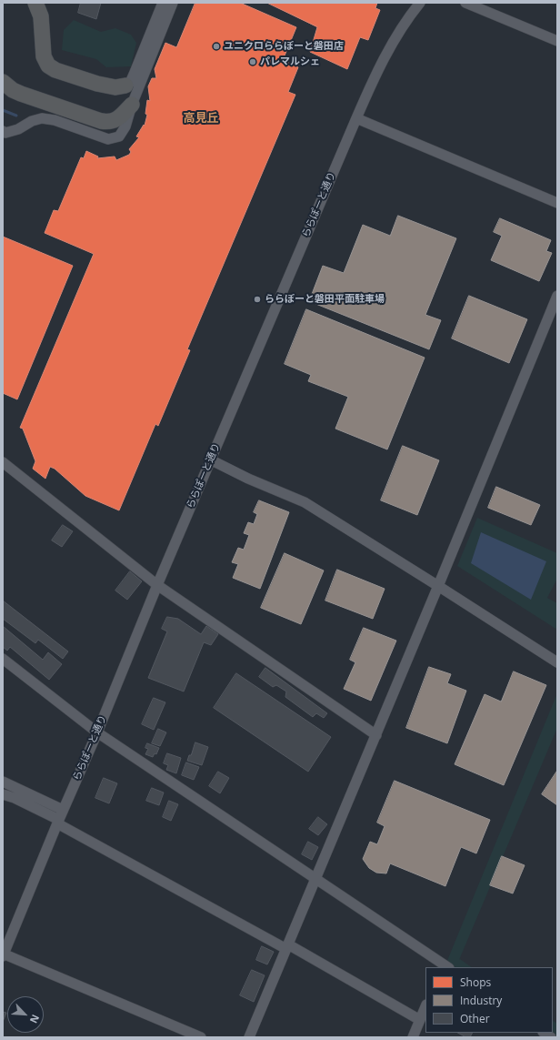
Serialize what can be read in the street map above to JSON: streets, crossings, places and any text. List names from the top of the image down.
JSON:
{
  "streets": {
    "street": ["ららぽーと通り"]
  },
  "districts": ["高見丘"],
  "places": ["ユニクロららぽーと磐田店", "パレマルシェ", "ららぽーと磐田平面駐車場"],
  "legend": ["Shops", "Industry", "Other"],
  "north": "bottom right"
}
